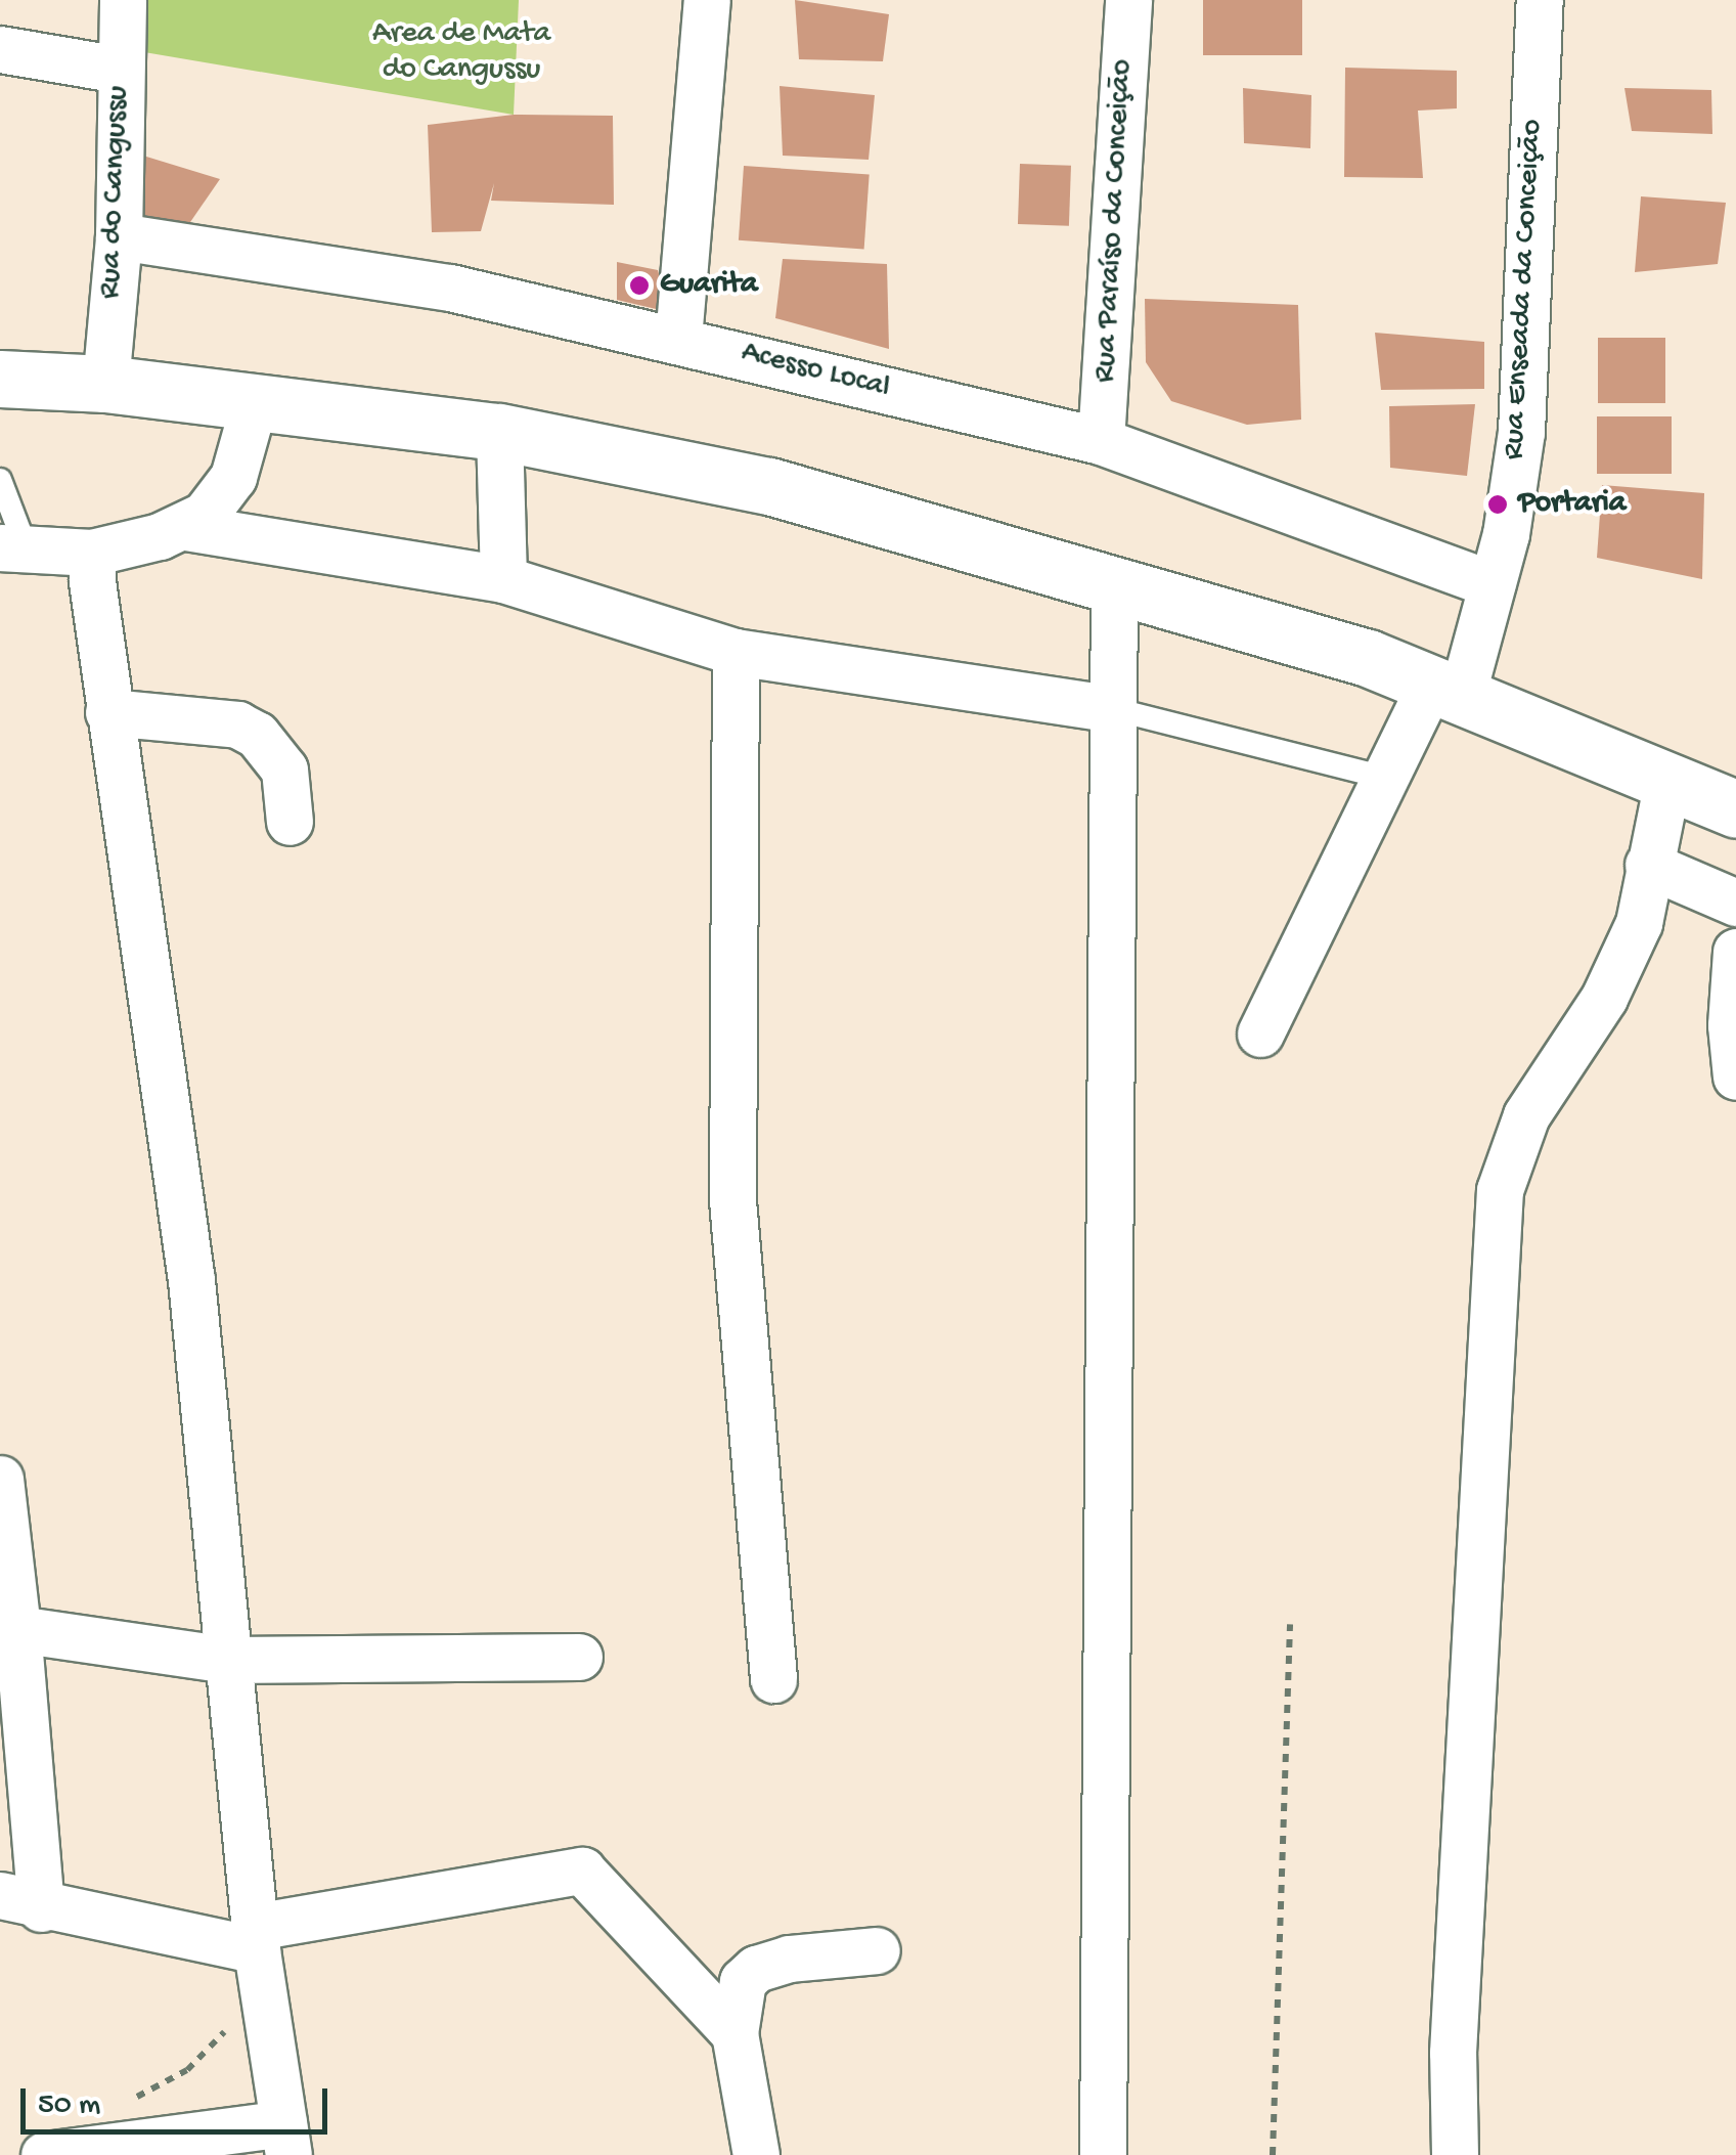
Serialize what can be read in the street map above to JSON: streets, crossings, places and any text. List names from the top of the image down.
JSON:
{
  "streets": {
    "street": [
      "Rua do Cangussu",
      "Rua Paraíso da Conceição",
      "Rua Enseada da Conceição",
      "Acesso Local"
    ]
  },
  "crossings": [
    ["Rua do Cangussu", "Acesso Local"],
    ["Rua Paraíso da Conceição", "Acesso Local"],
    ["Rua Enseada da Conceição", "Acesso Local"]
  ],
  "parks": ["Area de Mata do Cangussu"],
  "places": ["Guarita", "Portaria"],
  "scale_bar": "50 m"
}
